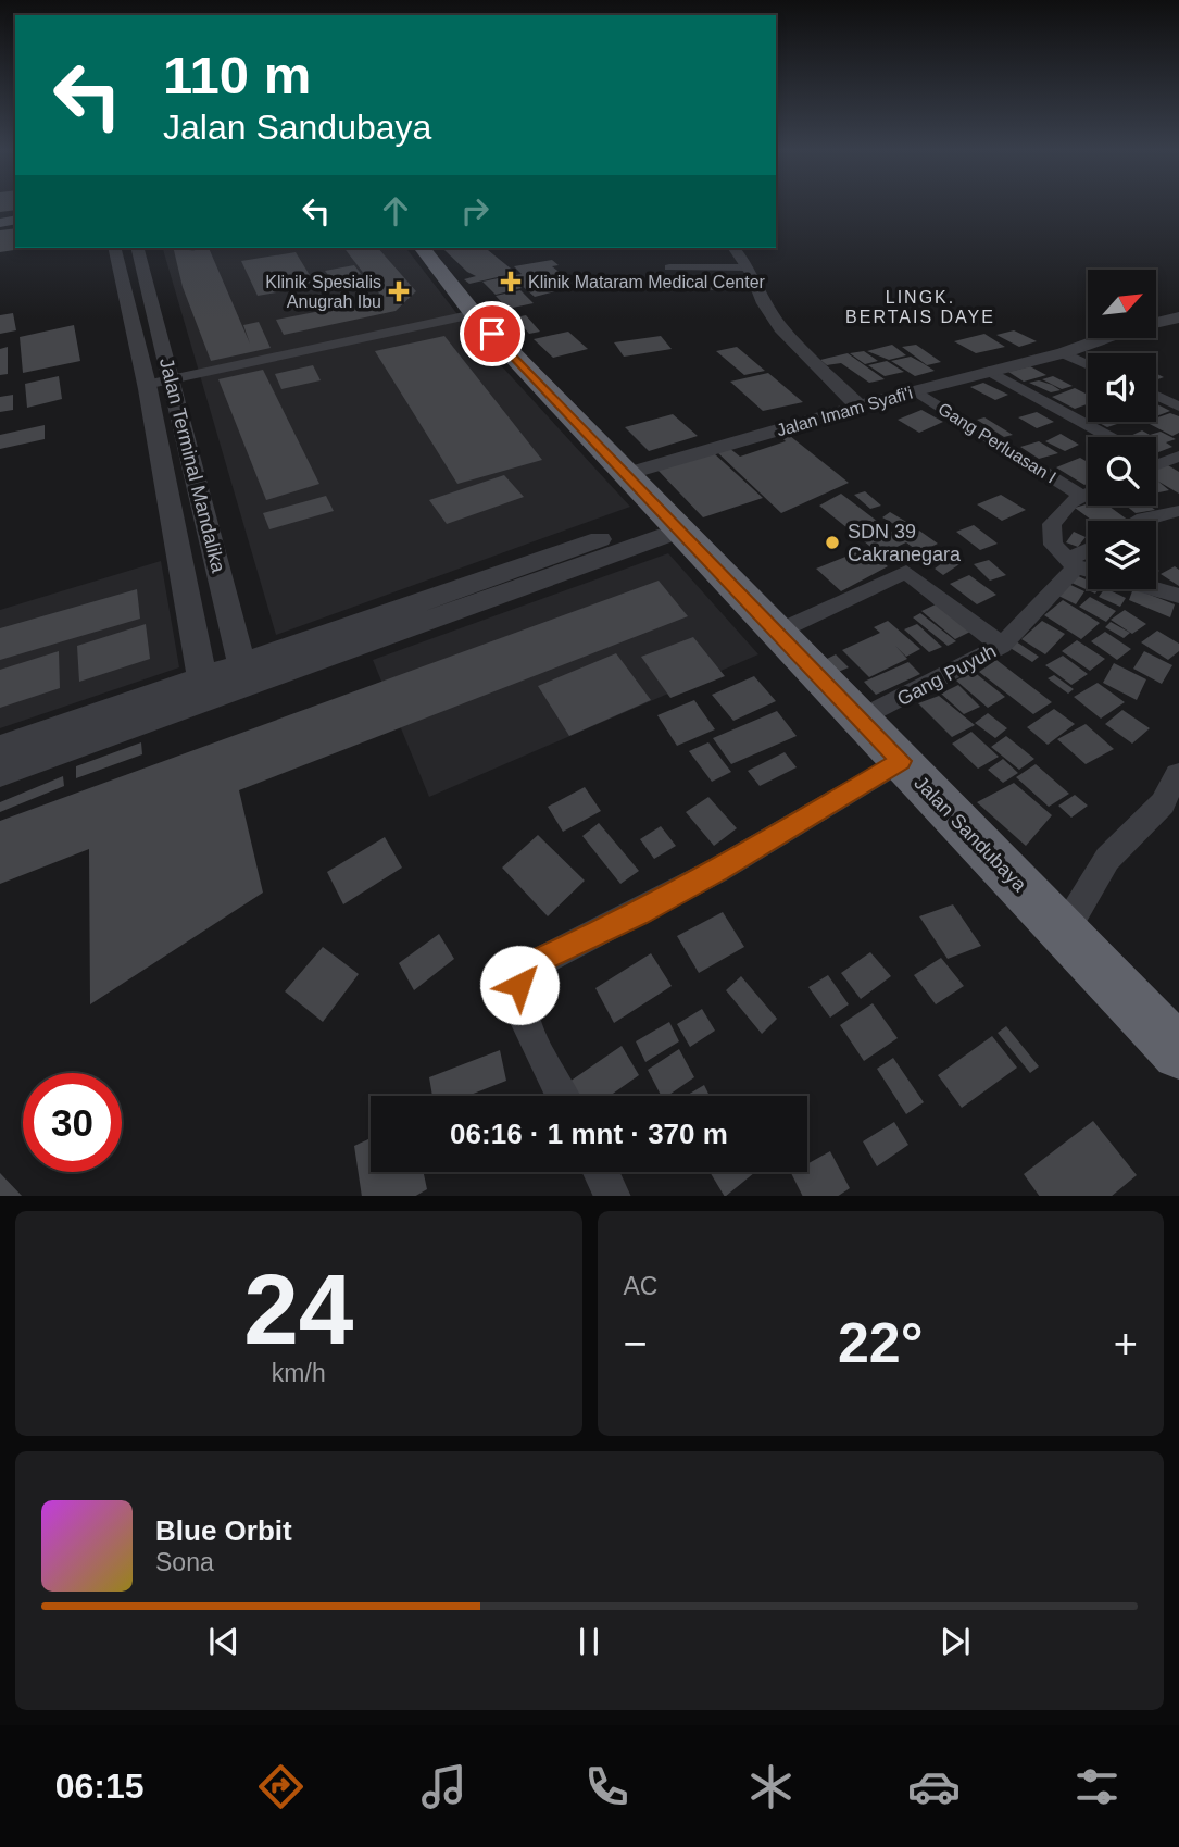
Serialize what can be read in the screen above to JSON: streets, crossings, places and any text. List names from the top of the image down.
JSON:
{
  "streets": {
    "highway": ["Jalan Sandubaya"],
    "street": [
      "Jalan Imam Syafi'i",
      "Gang Perluasan I",
      "Jalan Terminal Mandalika",
      "Gang Puyuh"
    ]
  },
  "crossings": [
    ["Jalan Imam Syafi'i", "Gang Perluasan I"],
    ["Jalan Imam Syafi'i", "Jalan Sandubaya"],
    ["Gang Puyuh", "Jalan Sandubaya"]
  ],
  "districts": ["LINGK. BERTAIS DAYE"],
  "places": {
    "health": ["Klinik Mataram Medical Center", "Klinik Spesialis Anugrah Ibu"],
    "other": ["SDN 39 Cakranegara"]
  },
  "north": "top right",
  "page": {
    "turn": ["110 m", "Jalan Sandubaya"],
    "limit": "30",
    "trip": "06:16 · 1 mnt · 370 m",
    "tile": [
      ["24", "km/h"],
      "AC"
    ],
    "heat": ["−", "22°", "+"],
    "song": ["Blue Orbit", "Sona"],
    "tabs": "06:15"
  }
}
